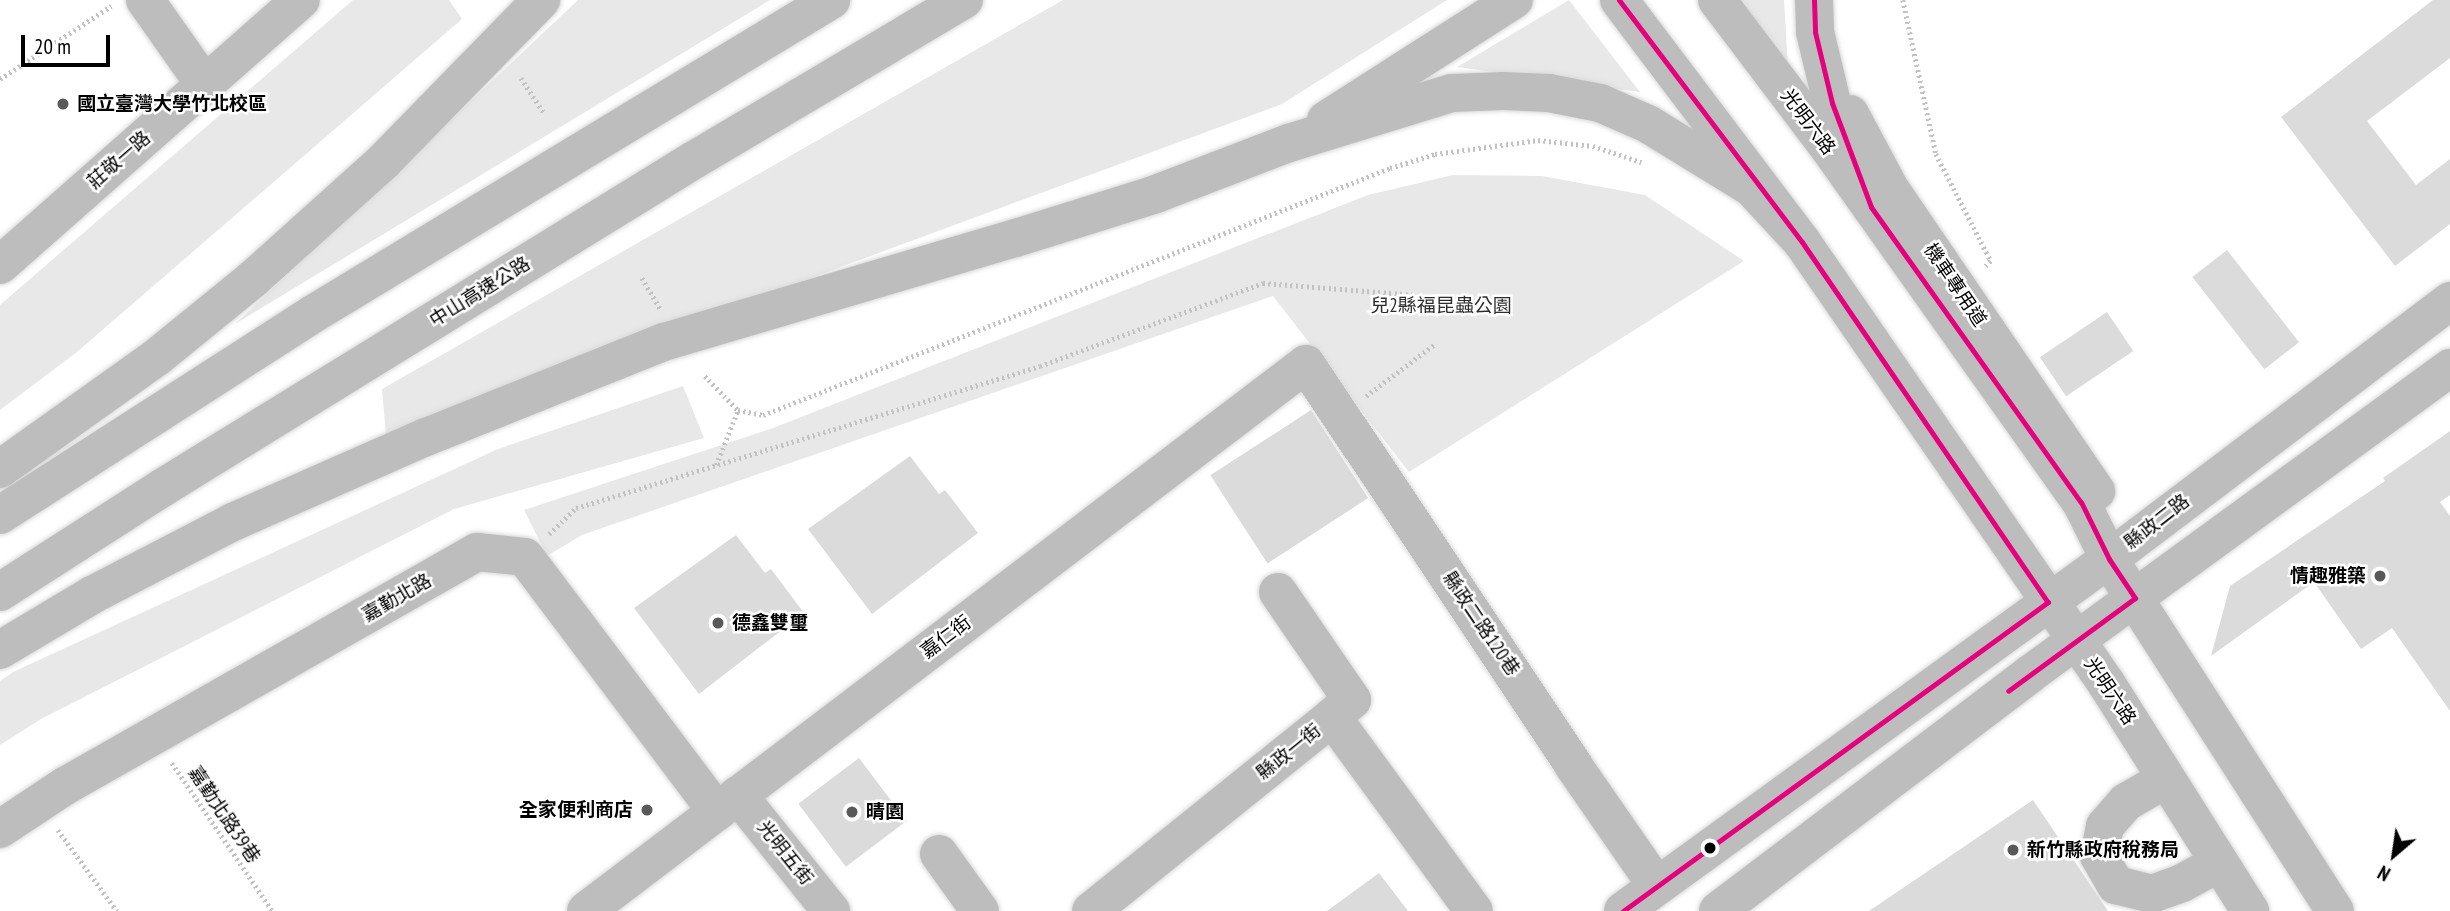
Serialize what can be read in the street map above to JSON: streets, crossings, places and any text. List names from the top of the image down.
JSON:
{
  "streets": {
    "main road": [
      "光明六路",
      "莊敬一路",
      "機車專用道",
      "中山高速公路",
      "縣政二路",
      "嘉勤北路",
      "縣政二路120巷",
      "嘉仁街",
      "縣政一街",
      "光明五街"
    ],
    "path": ["嘉勤北路39巷"]
  },
  "crossings": [
    ["光明六路", "機車專用道"],
    ["光明六路", "縣政二路"],
    ["機車專用道", "縣政二路"],
    ["縣政二路", "縣政二路120巷"],
    ["嘉勤北路", "嘉勤北路39巷"],
    ["縣政二路120巷", "嘉仁街"],
    ["嘉仁街", "光明五街"]
  ],
  "parks": ["兒2縣福昆蟲公園"],
  "places": [
    "國立臺灣大學竹北校區",
    "情趣雅築",
    "德鑫雙璽",
    "全家便利商店",
    "晴園",
    "新竹縣政府稅務局"
  ],
  "scale_bar": "20 m",
  "north": "bottom left"
}
